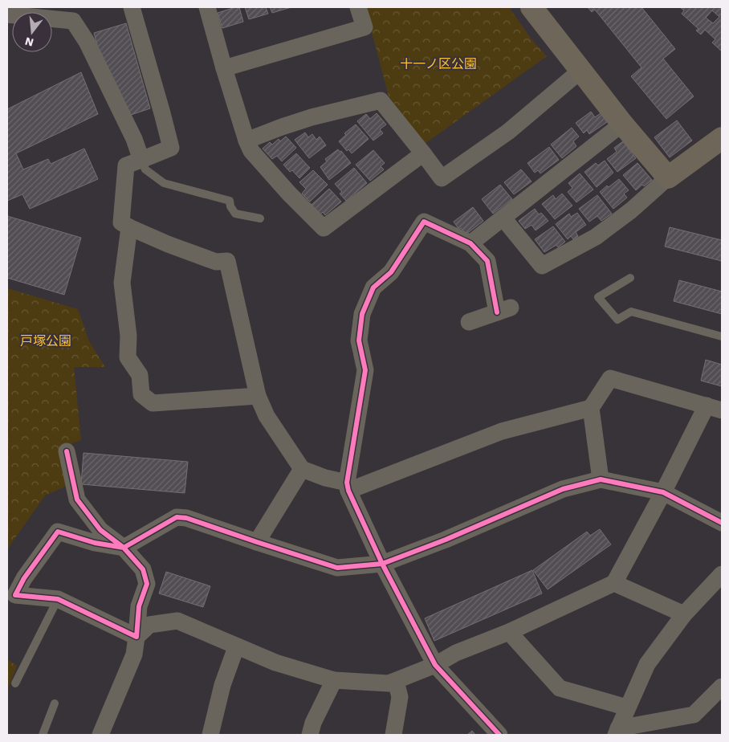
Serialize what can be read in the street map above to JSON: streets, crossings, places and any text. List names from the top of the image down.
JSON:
{
  "parks": ["十一ノ区公園", "戸塚公園"],
  "north": "bottom"
}
